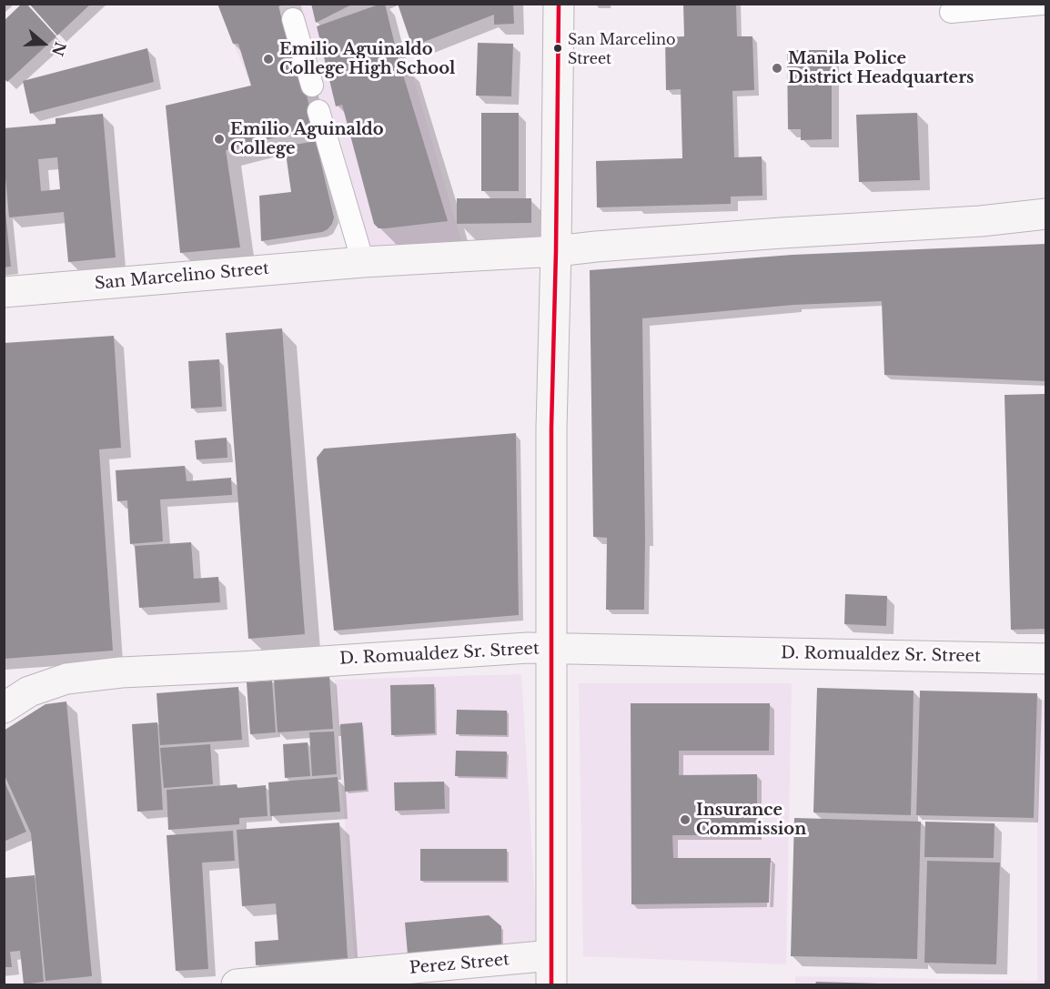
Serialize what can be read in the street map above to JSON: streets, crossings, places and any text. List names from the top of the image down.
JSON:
{
  "streets": {
    "main road": ["San Marcelino Street", "D. Romualdez Sr. Street", "Perez Street"]
  },
  "places": [
    "San Marcelino Street",
    "Emilio Aguinaldo College High School",
    "Manila Police District Headquarters",
    "Emilio Aguinaldo College",
    "Insurance Commission"
  ],
  "north": "right"
}
